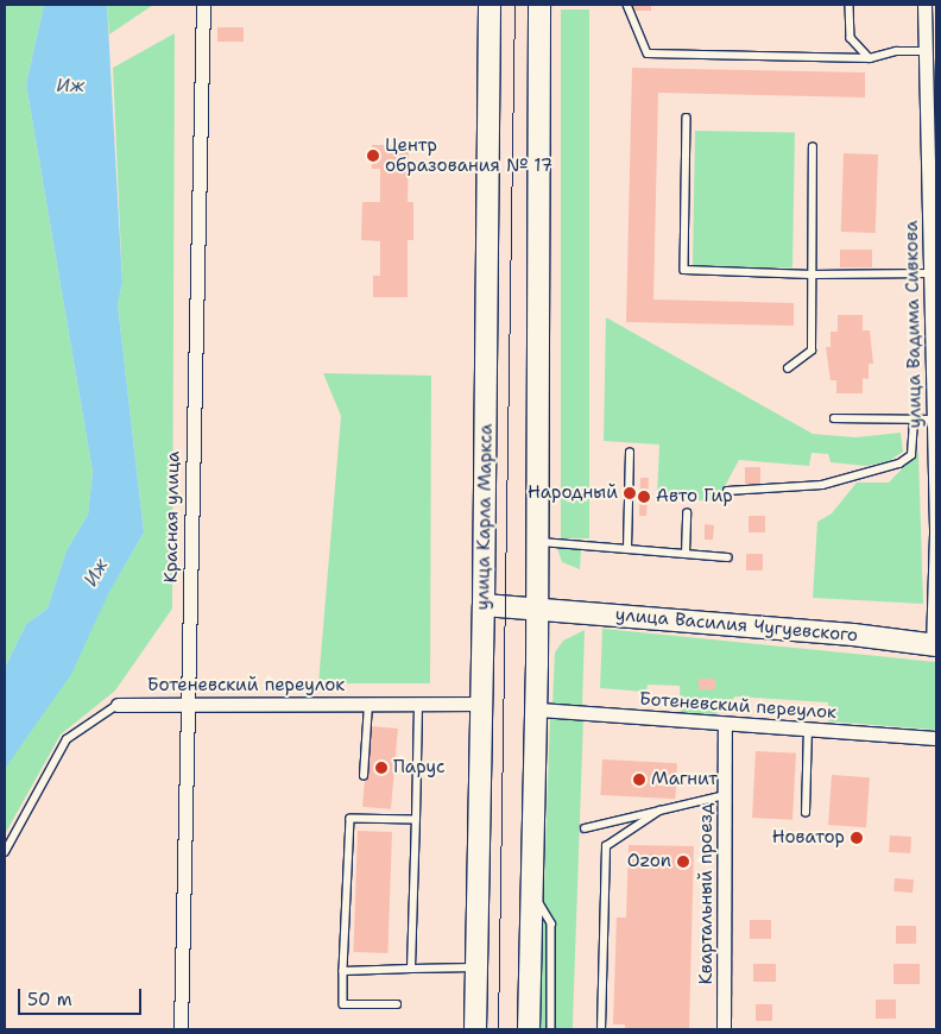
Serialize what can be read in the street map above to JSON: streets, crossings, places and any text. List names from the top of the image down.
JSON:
{
  "streets": {
    "main road": ["улица Карла Маркса", "улица Василия Чугуевского"],
    "street": [
      "улица Вадима Сивкова",
      "Красная улица",
      "Ботеневский переулок",
      "Квартальный проезд"
    ]
  },
  "crossings": [
    ["улица Вадима Сивкова", "улица Василия Чугуевского"],
    ["Красная улица", "Ботеневский переулок"],
    ["улица Карла Маркса", "улица Василия Чугуевского"],
    ["улица Карла Маркса", "Ботеневский переулок"],
    ["Ботеневский переулок", "Квартальный проезд"]
  ],
  "water": ["Иж"],
  "places": [
    "Центр образования № 17",
    "Народный",
    "Авто Гир",
    "Парус",
    "Магнит",
    "Новатор",
    "Ozon"
  ],
  "scale_bar": "50 m"
}
